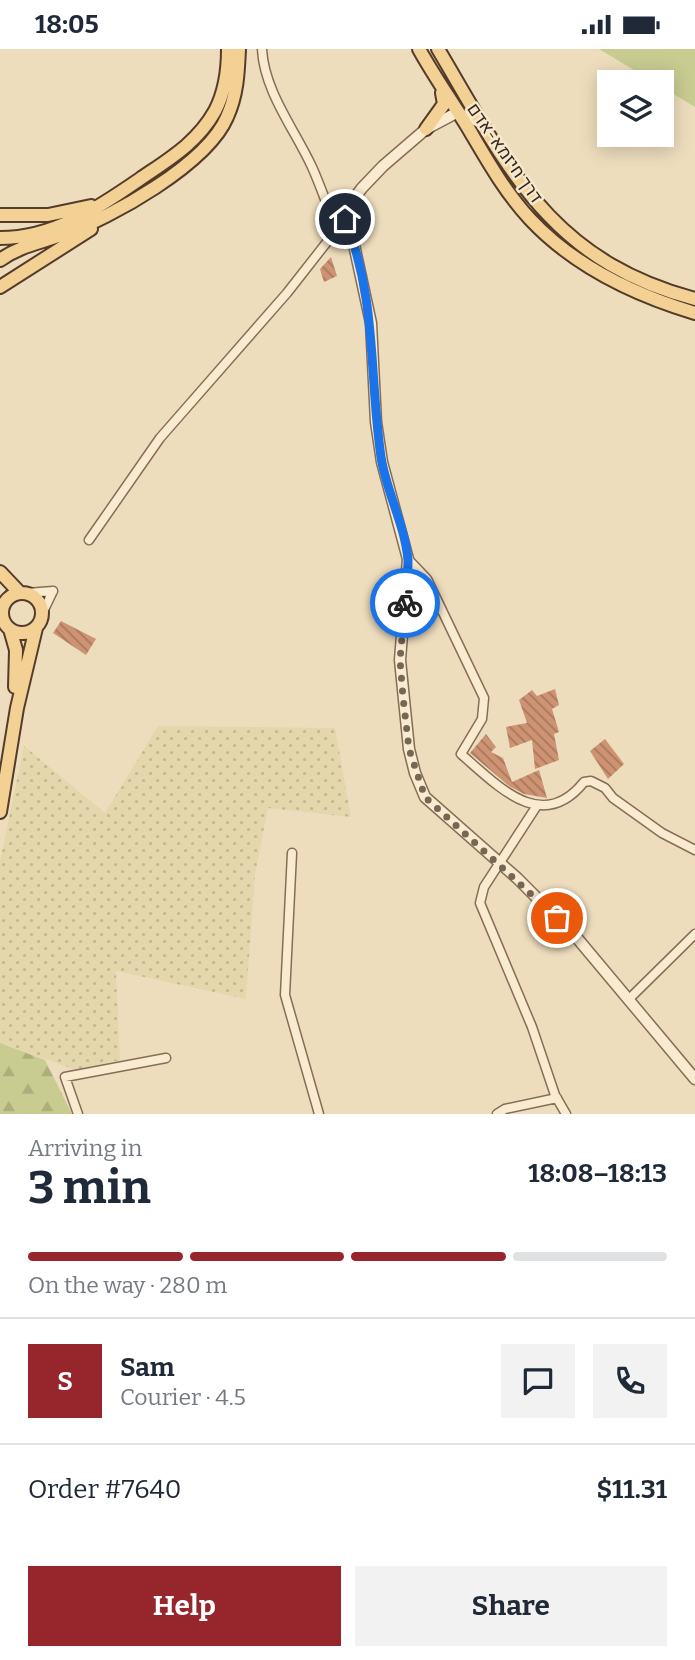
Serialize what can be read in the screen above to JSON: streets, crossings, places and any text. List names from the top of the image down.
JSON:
{
  "streets": {
    "main road": ["דרך חיזמא-אדם"]
  },
  "page": {
    "status": "18:05",
    "heading": ["3 min", "Arriving in", "18:08–18:13"],
    "panel": [
      "Sam",
      "Courier · 4.5",
      "Order #7640",
      "$11.31"
    ],
    "bar": "On the way · 280 m",
    "round": "S",
    "buttons": ["Help", "Share"]
  }
}
